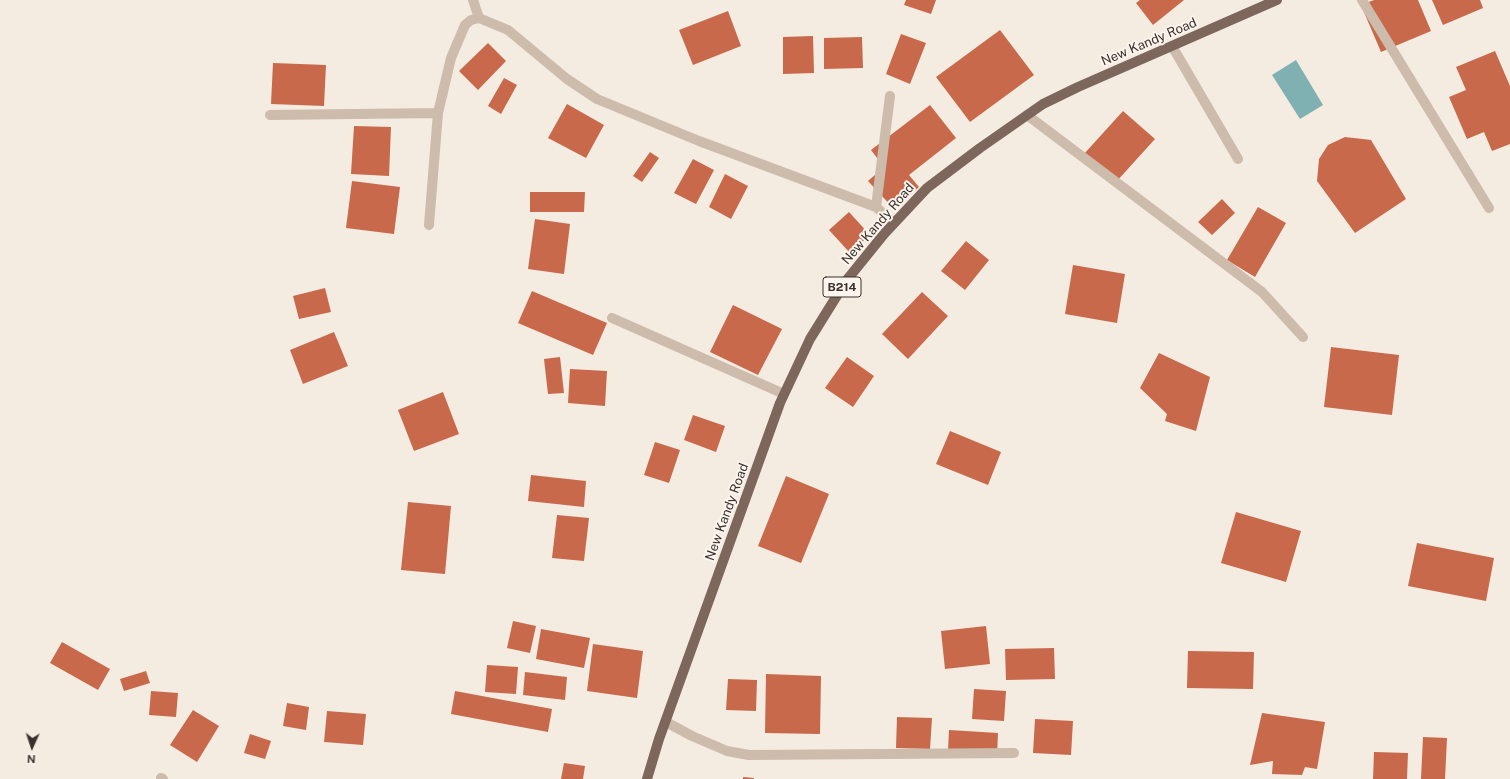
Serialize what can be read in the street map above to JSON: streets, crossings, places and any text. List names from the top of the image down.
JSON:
{
  "streets": {
    "main road": ["New Kandy Road", "B214"]
  },
  "north": "bottom"
}
